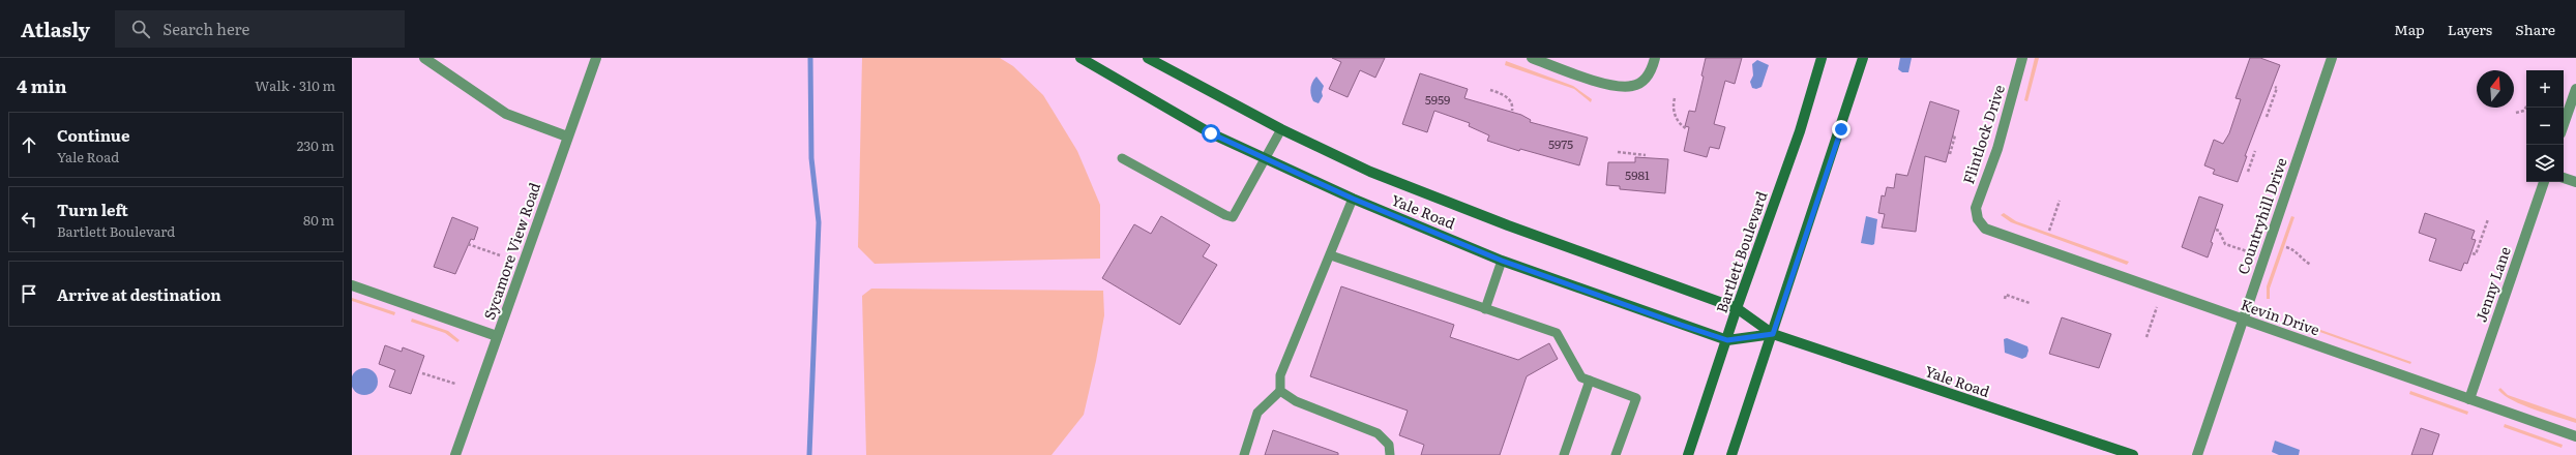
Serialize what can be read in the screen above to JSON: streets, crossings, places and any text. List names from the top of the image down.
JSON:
{
  "streets": {
    "main road": ["Yale Road", "Bartlett Boulevard"],
    "street": [
      "Flintlock Drive",
      "Countryhill Drive",
      "Sycamore View Road",
      "Jenny Lane",
      "Kevin Drive"
    ]
  },
  "crossings": [
    ["Flintlock Drive", "Kevin Drive"],
    ["Yale Road", "Bartlett Boulevard"],
    ["Countryhill Drive", "Kevin Drive"],
    ["Jenny Lane", "Kevin Drive"]
  ],
  "house_numbers": ["5959", "5975", "5981"],
  "north": "top",
  "page": {
    "header": "Atlasly",
    "search": "Search here",
    "nav": ["Map", "Layers", "Share"],
    "heading": ["4 min", "Walk · 310 m"],
    "map_buttons": ["+", "−"],
    "list": [
      ["Continue", "Yale Road", "230 m"],
      ["Turn left", "Bartlett Boulevard", "80 m"],
      "Arrive at destination"
    ]
  }
}
